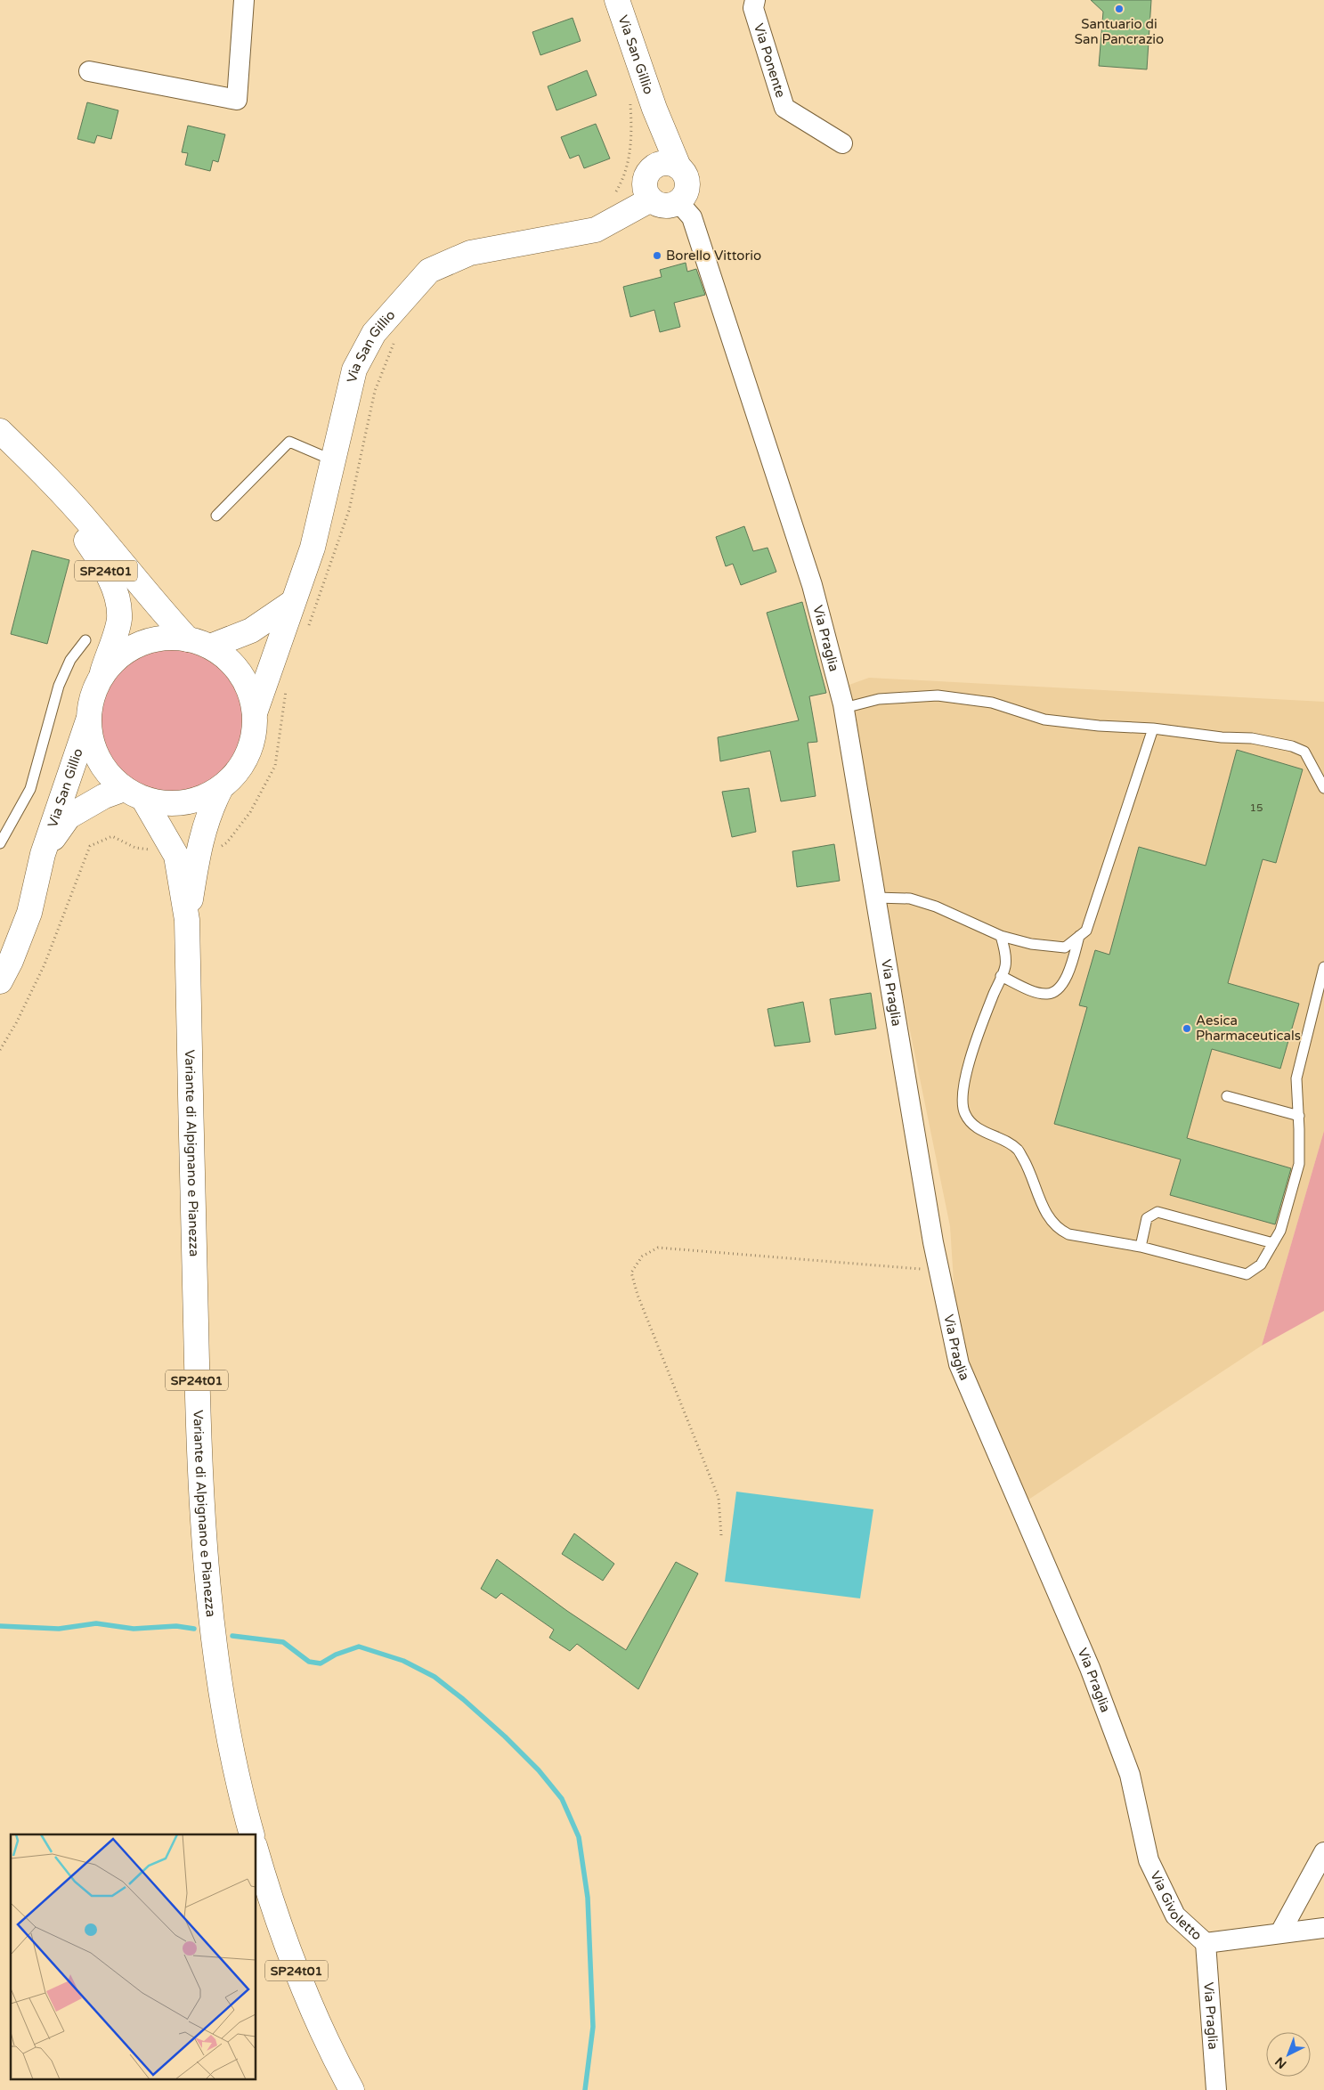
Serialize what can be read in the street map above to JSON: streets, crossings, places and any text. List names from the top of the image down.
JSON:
{
  "streets": {
    "main road": ["Via San Gillio", "SP24t01", "Variante di Alpignano e Pianezza"],
    "street": ["Via Ponente", "Via Praglia", "Via Givoletto"]
  },
  "crossings": [
    ["Via San Gillio", "Via Praglia"],
    ["Via San Gillio", "Variante di Alpignano e Pianezza"],
    ["Via Praglia", "Via Givoletto"]
  ],
  "places": ["Santuario di San Pancrazio", "Borello Vittorio", "Aesica Pharmaceuticals"],
  "house_numbers": ["15"],
  "north": "bottom left"
}
